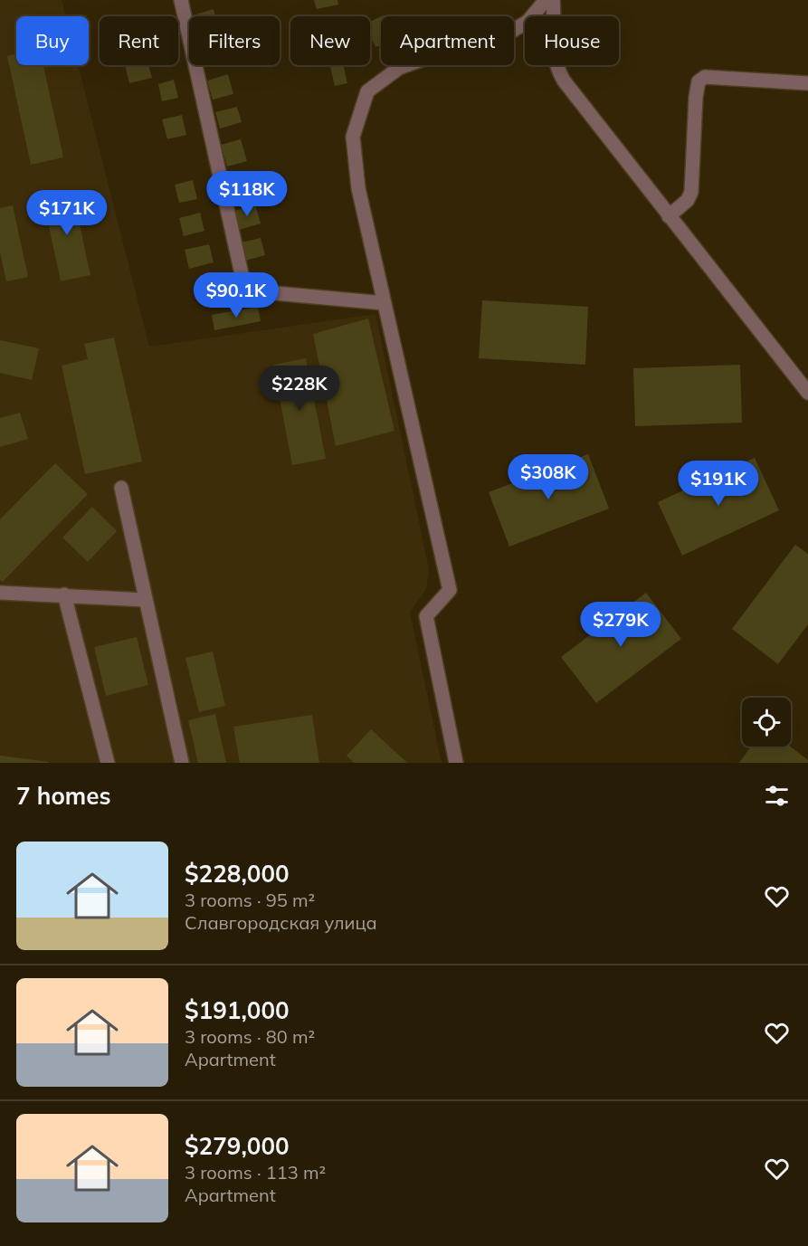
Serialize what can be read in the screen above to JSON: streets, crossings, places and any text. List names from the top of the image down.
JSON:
{
  "page": {
    "chip": [
      "Buy",
      "Rent",
      "Filters",
      "New",
      "Apartment",
      "House"
    ],
    "price": [
      "$118K",
      "$171K",
      "$90.1K",
      "$228K",
      "$308K",
      "$191K",
      "$279K"
    ],
    "heading": "7 homes",
    "list": [
      {
        "name": "$228,000",
        "note": "3 rooms · 95 m² · Славгородская улица"
      },
      {
        "name": "$191,000",
        "note": "3 rooms · 80 m² · Apartment"
      },
      {
        "name": "$279,000",
        "note": "3 rooms · 113 m² · Apartment"
      }
    ]
  }
}
